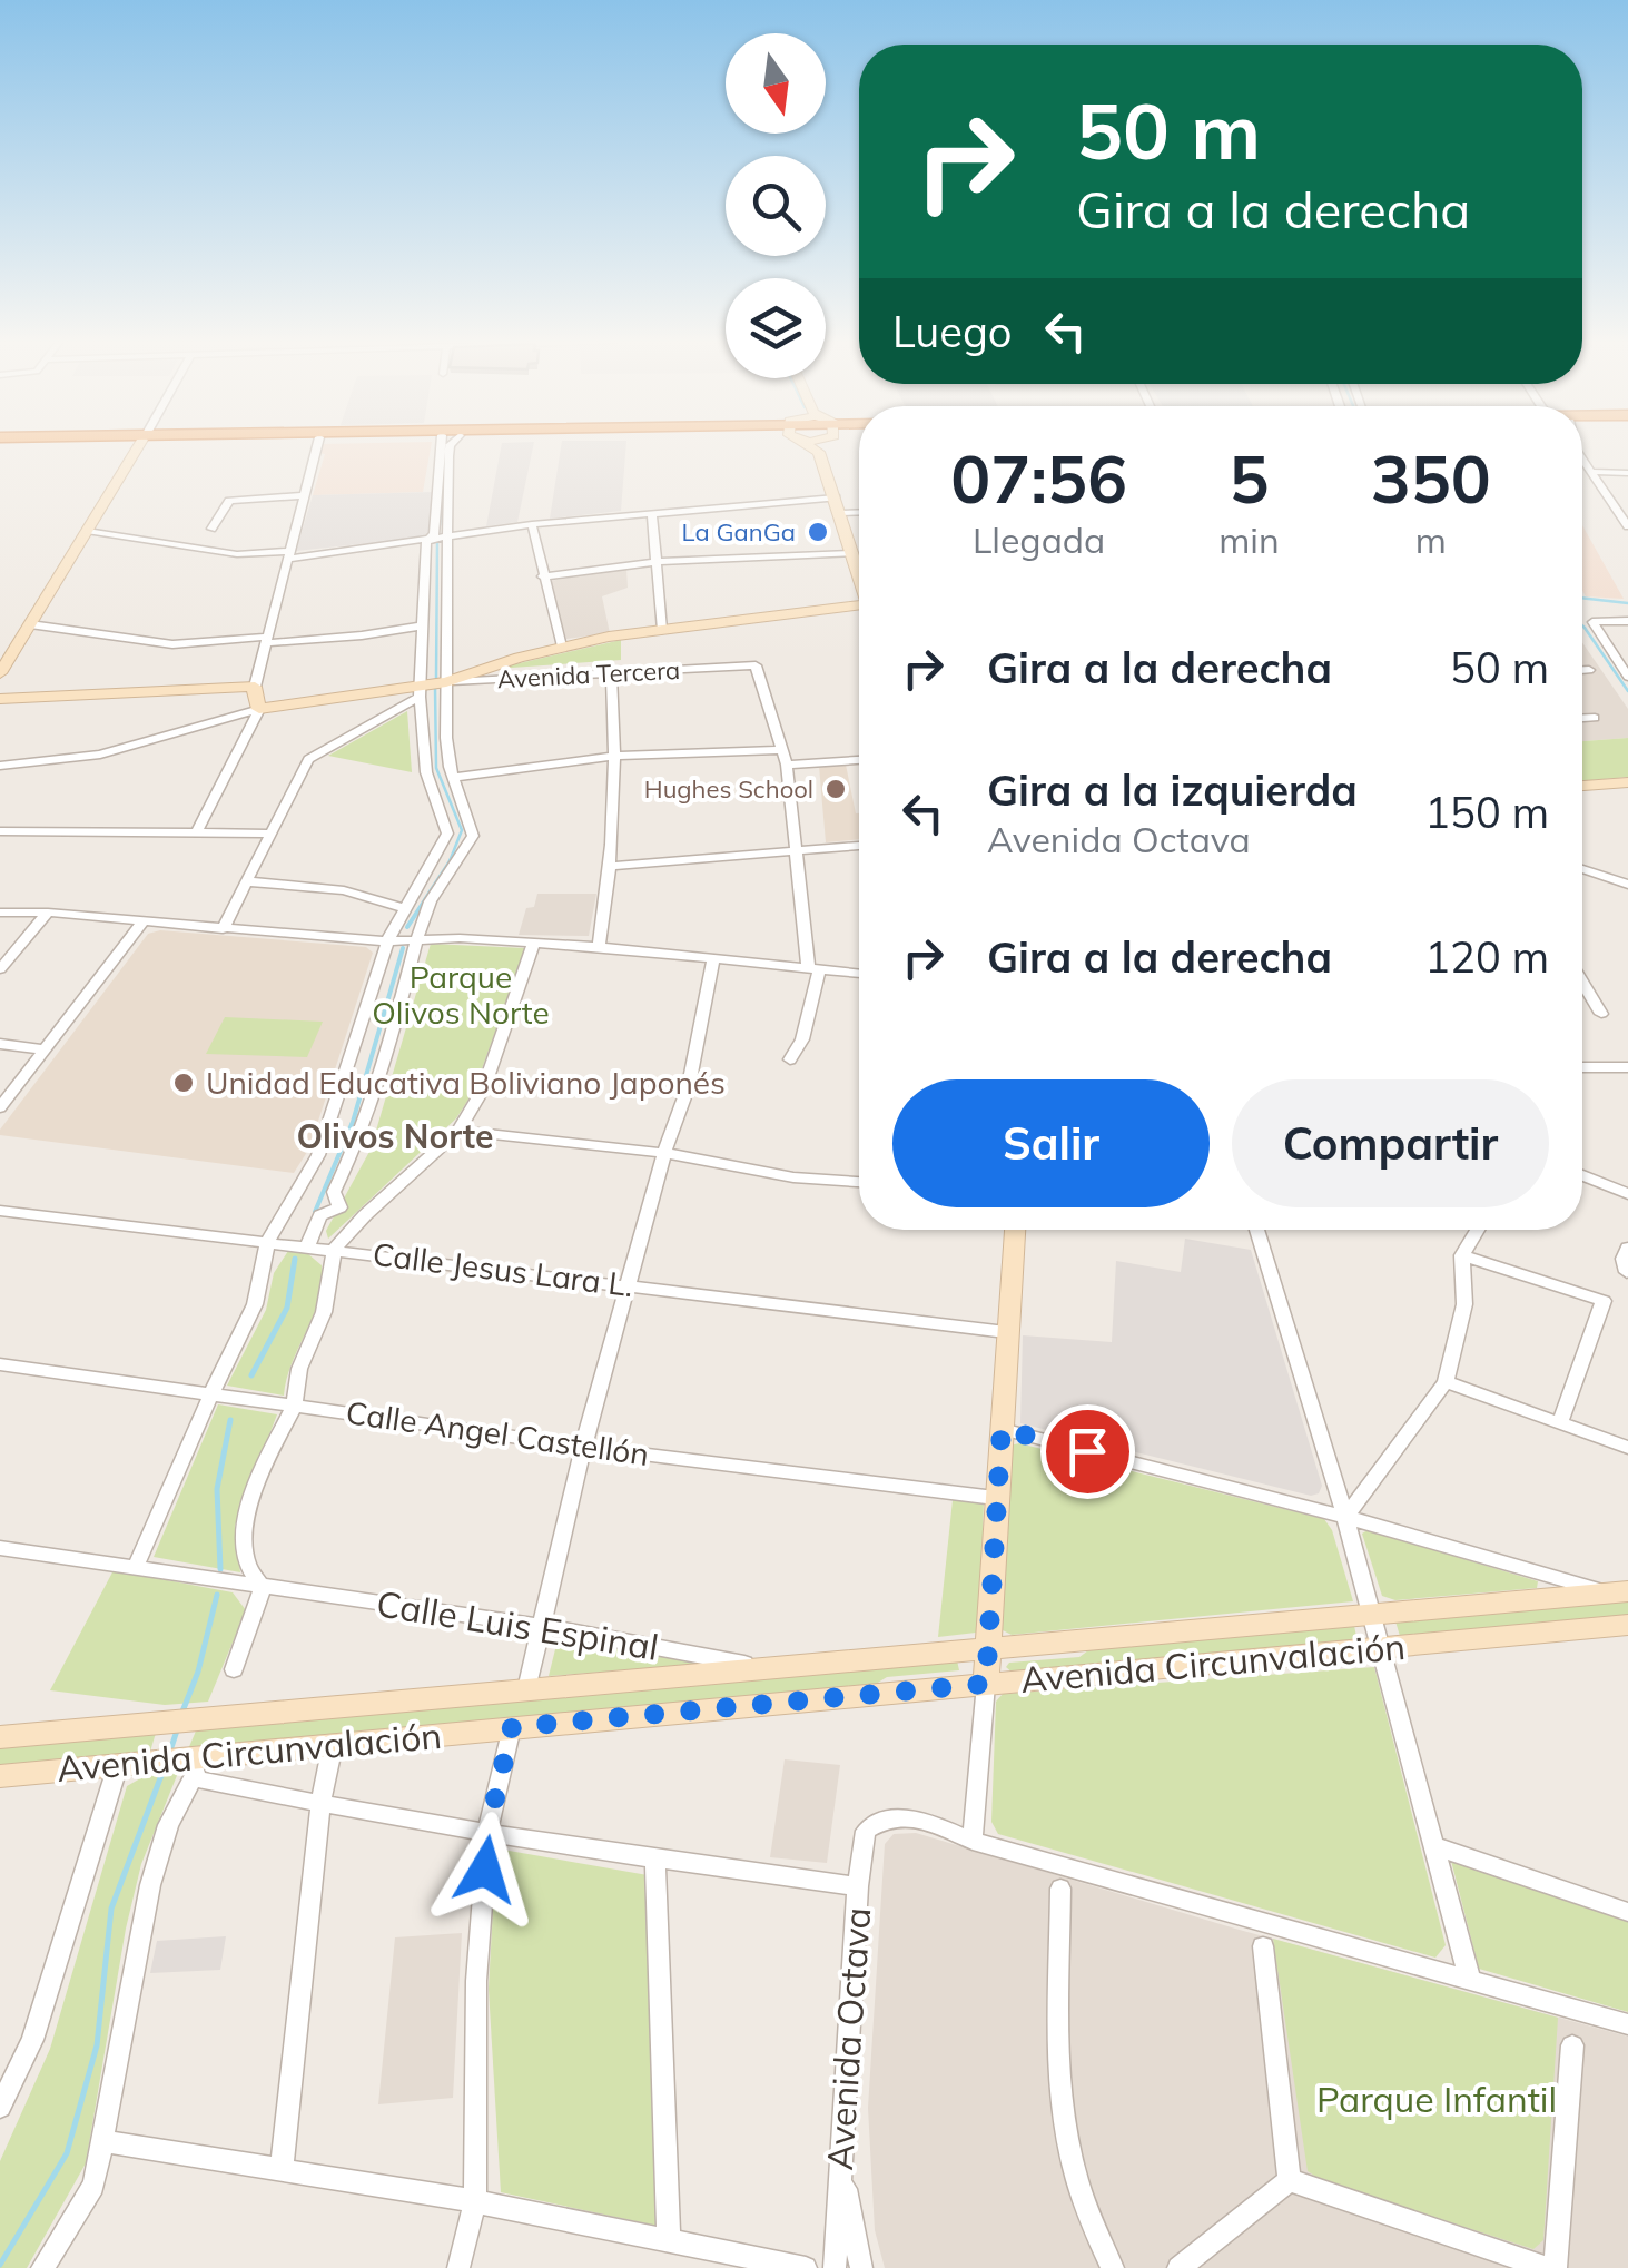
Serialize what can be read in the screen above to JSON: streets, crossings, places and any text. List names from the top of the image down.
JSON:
{
  "streets": {
    "main road": ["Avenida Tercera", "Avenida Circunvalación"],
    "street": [
      "Calle Jesus Lara L.",
      "Calle Angel Castellón",
      "Calle Luis Espinal",
      "Avenida Octava"
    ]
  },
  "crossings": [
    ["Calle Luis Espinal", "Avenida Circunvalación"]
  ],
  "districts": ["Olivos Norte"],
  "parks": ["Parque Olivos Norte", "Parque Infantil"],
  "places": ["La GanGa", "Hughes School", "Unidad Educativa Boliviano Japonés"],
  "north": "bottom",
  "page": {
    "turn": ["50 m", "Gira a la derecha"],
    "then": "Luego",
    "eta": [
      "07:56",
      "Llegada",
      "5",
      "min",
      "350",
      "m"
    ],
    "list": [
      {
        "name": "Gira a la derecha",
        "value": "50 m"
      },
      {
        "name": "Gira a la izquierda",
        "note": "Avenida Octava",
        "value": "150 m"
      },
      {
        "name": "Gira a la derecha",
        "value": "120 m"
      }
    ],
    "buttons": ["Salir", "Compartir"]
  }
}
